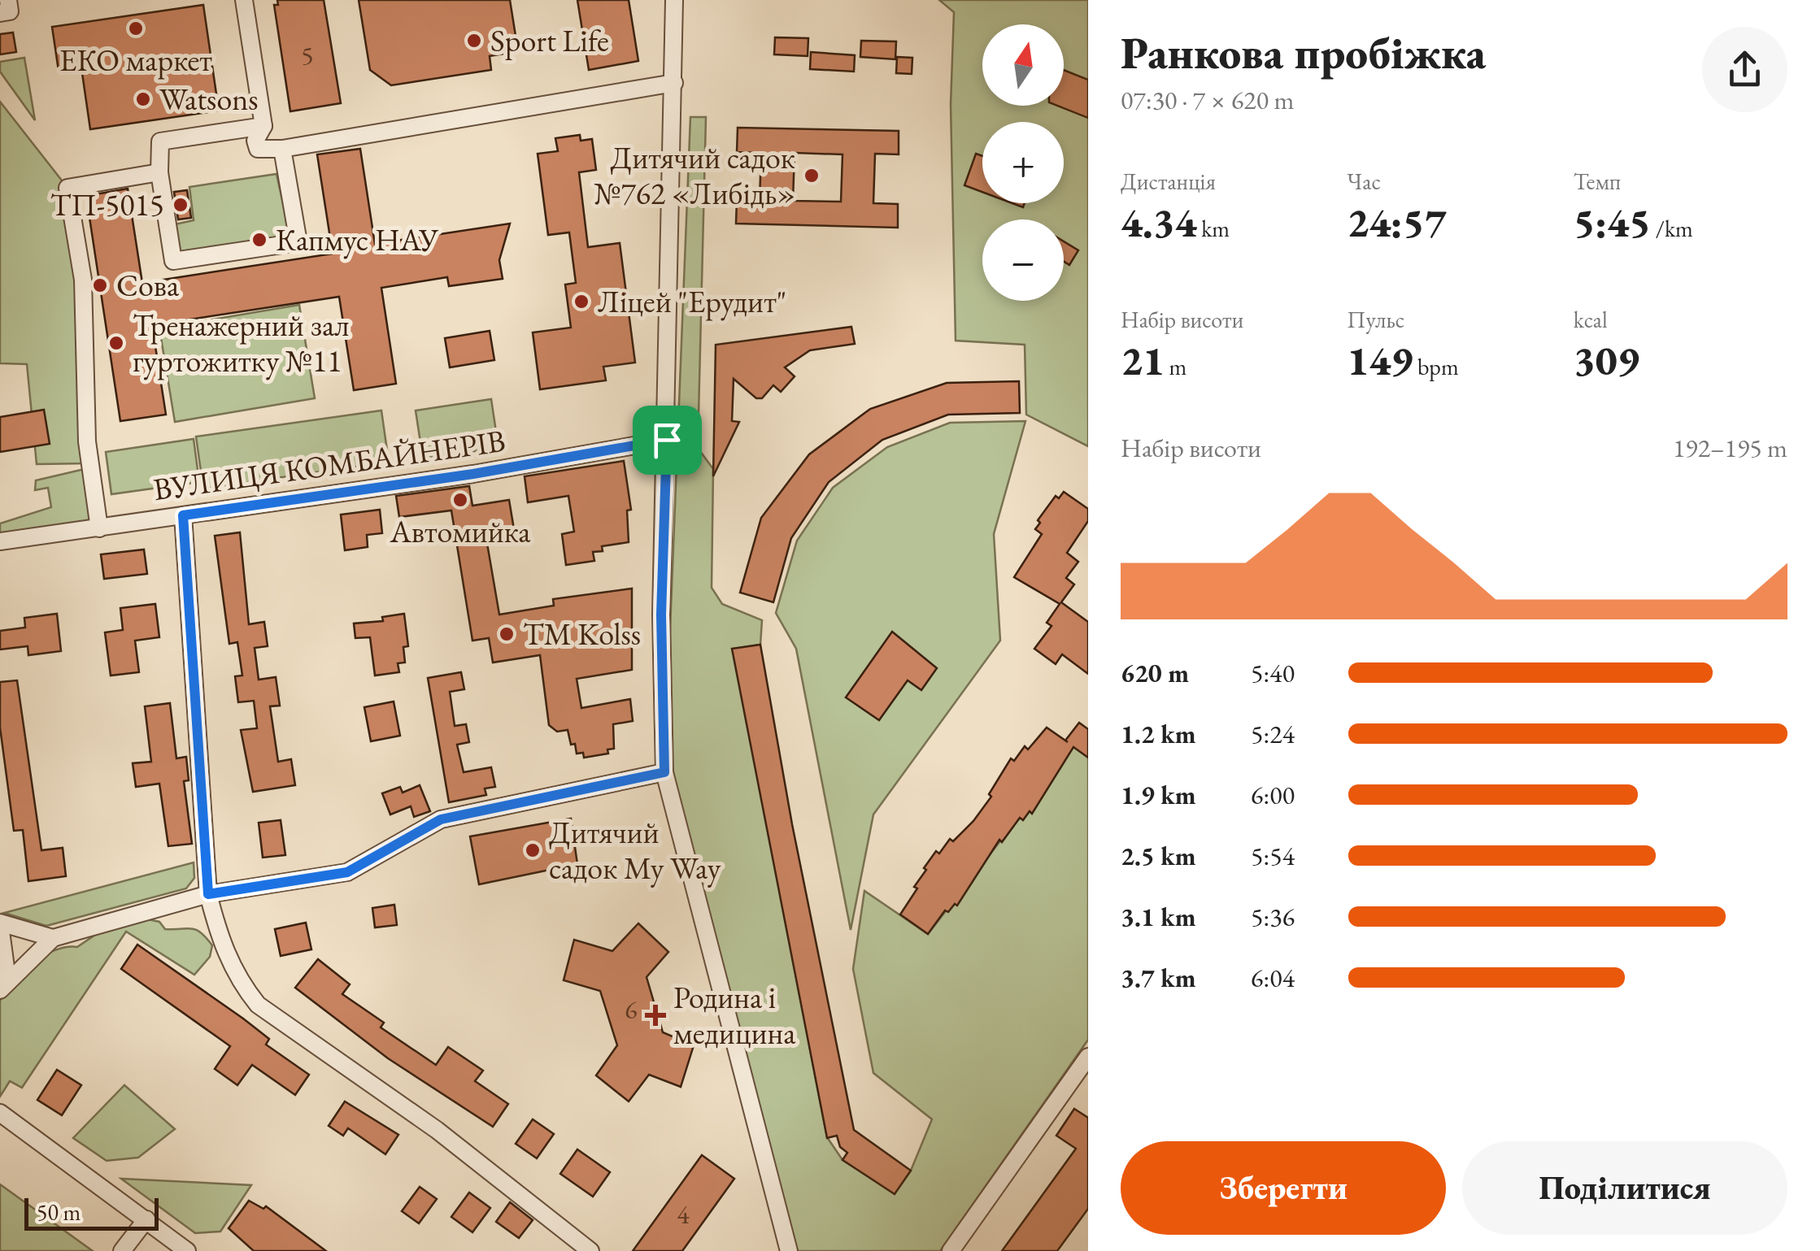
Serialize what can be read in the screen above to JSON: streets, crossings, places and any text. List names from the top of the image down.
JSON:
{
  "streets": {
    "street": ["ВУЛИЦЯ КОМБАЙНЕРІВ"]
  },
  "places": {
    "other": [
      "ЕКО маркет",
      "Sport Life",
      "Watsons",
      "Дитячий садок №762 «Либідь»",
      "ТП-5015",
      "Капмус НАУ",
      "Сова",
      "Ліцей \"Ерудит\"",
      "Тренажерний зал гуртожитку №11",
      "Автомийка",
      "TM Kolss",
      "Дитячий садок My Way"
    ],
    "health": ["Родина і медицина"]
  },
  "house_numbers": ["5", "6", "4"],
  "scale_bar": "50 m",
  "north": "top",
  "page": {
    "heading": ["Ранкова пробіжка", "07:30 · 7 × 620 m"],
    "map_buttons": ["+", "−"],
    "stats": [
      ["Дистанція", "4.34 km"],
      ["Час", "24:57"],
      ["Темп", "5:45 /km"],
      ["Набір висоти", "21 m"],
      ["Пульс", "149 bpm"],
      ["kcal", "309"]
    ],
    "chart": ["Набір висоти", "192–195 m"],
    "list": [
      {
        "name": "620 m",
        "note": "5:40"
      },
      {
        "name": "1.2 km",
        "note": "5:24"
      },
      {
        "name": "1.9 km",
        "note": "6:00"
      },
      {
        "name": "2.5 km",
        "note": "5:54"
      },
      {
        "name": "3.1 km",
        "note": "5:36"
      },
      {
        "name": "3.7 km",
        "note": "6:04"
      }
    ],
    "buttons": ["Зберегти", "Поділитися"],
    "scale": "50 m"
  }
}
